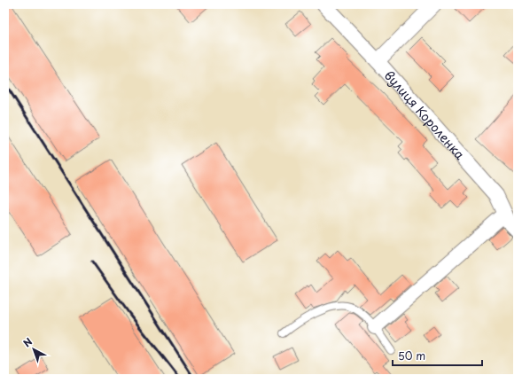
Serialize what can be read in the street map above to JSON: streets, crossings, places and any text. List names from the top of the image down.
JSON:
{
  "streets": {
    "street": ["вулиця Короленка"]
  },
  "scale_bar": "50 m",
  "north": "top left"
}
